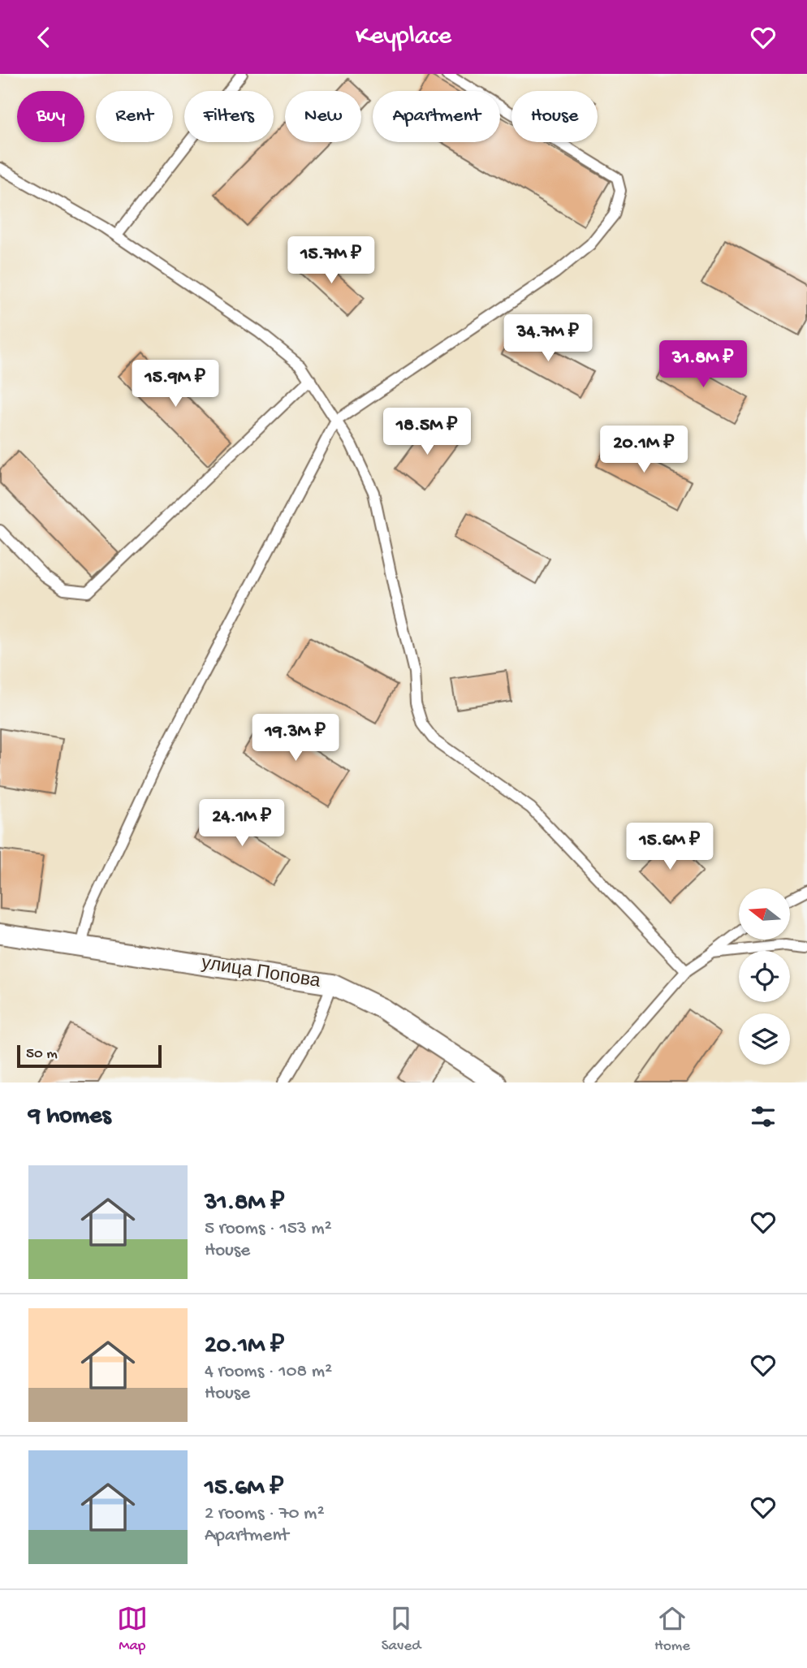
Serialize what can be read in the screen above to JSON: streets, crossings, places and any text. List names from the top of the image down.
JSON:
{
  "streets": {
    "street": ["улица Попова"]
  },
  "scale_bar": "50 m",
  "north": "left",
  "page": {
    "header": "Keyplace",
    "chip": [
      "Buy",
      "Rent",
      "Filters",
      "New",
      "Apartment",
      "House"
    ],
    "price": [
      "15.7M ₽",
      "34.7M ₽",
      "31.8M ₽",
      "15.9M ₽",
      "18.5M ₽",
      "20.1M ₽",
      "19.3M ₽",
      "24.1M ₽",
      "15.6M ₽"
    ],
    "scale": "50 m",
    "heading": "9 homes",
    "list": [
      {
        "name": "31.8M ₽",
        "note": "5 rooms · 153 m² · House"
      },
      {
        "name": "20.1M ₽",
        "note": "4 rooms · 108 m² · House"
      },
      {
        "name": "15.6M ₽",
        "note": "2 rooms · 70 m² · Apartment"
      }
    ],
    "tabs": ["Map", "Saved", "Home"]
  }
}
